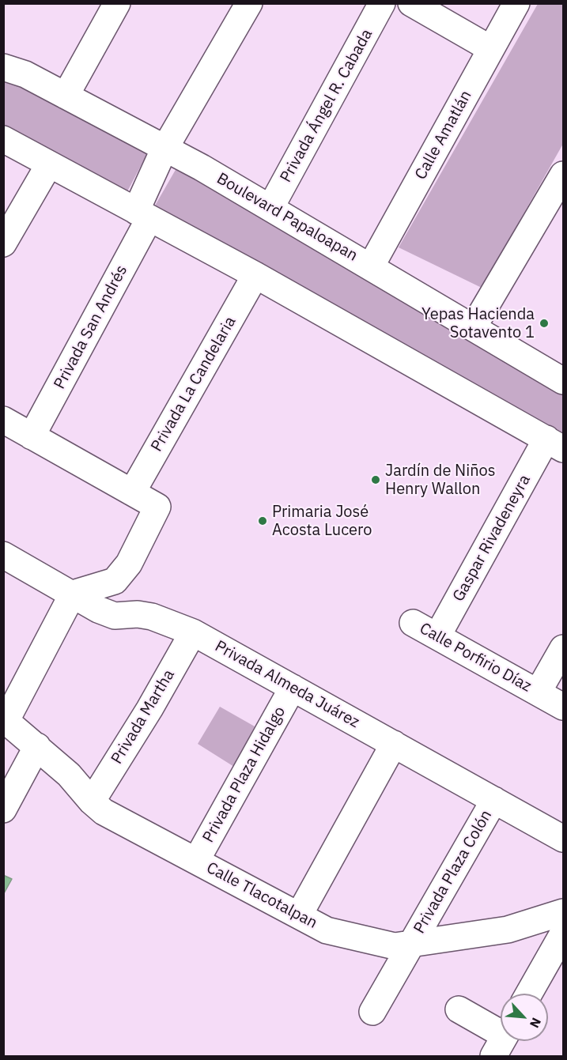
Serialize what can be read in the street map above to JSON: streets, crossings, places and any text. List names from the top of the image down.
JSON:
{
  "streets": {
    "street": [
      "Privada Ángel R. Cabada",
      "Calle Amatlán",
      "Boulevard Papaloapan",
      "Privada San Andrés",
      "Privada La Candelaria",
      "Gaspar Rivadeneyra",
      "Calle Porfirio Díaz",
      "Privada Almeda Juárez",
      "Privada Martha",
      "Privada Plaza Hidalgo",
      "Privada Plaza Colón",
      "Calle Tlacotalpan"
    ]
  },
  "crossings": [
    ["Privada Ángel R. Cabada", "Boulevard Papaloapan"],
    ["Calle Amatlán", "Boulevard Papaloapan"],
    ["Boulevard Papaloapan", "Privada San Andrés"],
    ["Gaspar Rivadeneyra", "Calle Porfirio Díaz"],
    ["Privada Almeda Juárez", "Privada Martha"],
    ["Privada Almeda Juárez", "Privada Plaza Hidalgo"],
    ["Privada Almeda Juárez", "Privada Plaza Colón"],
    ["Privada Martha", "Calle Tlacotalpan"],
    ["Privada Plaza Hidalgo", "Calle Tlacotalpan"],
    ["Privada Plaza Colón", "Calle Tlacotalpan"]
  ],
  "places": ["Yepas Hacienda Sotavento 1", "Jardín de Niños Henry Wallon", "Primaria José Acosta Lucero"],
  "north": "bottom right"
}
